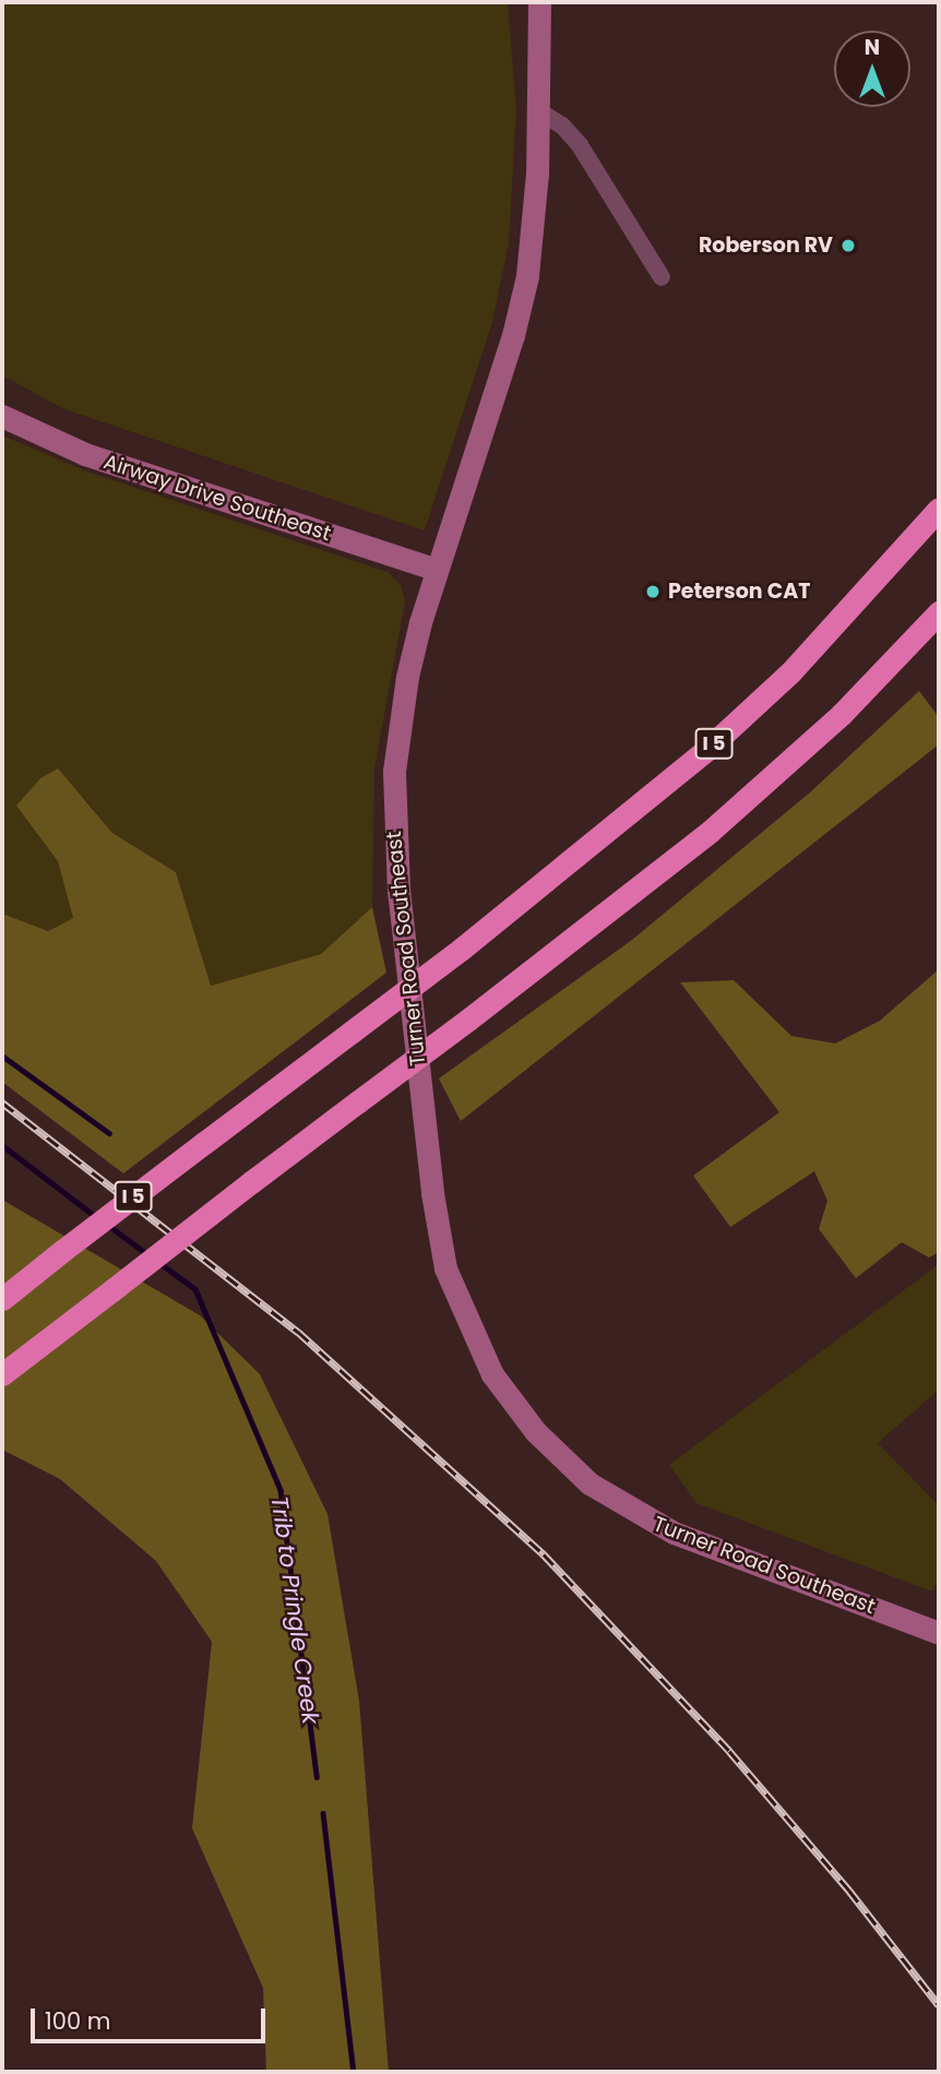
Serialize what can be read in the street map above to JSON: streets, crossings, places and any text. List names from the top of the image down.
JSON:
{
  "streets": {
    "highway": ["I 5"],
    "main road": ["Airway Drive Southeast", "Turner Road Southeast"]
  },
  "crossings": [
    ["Airway Drive Southeast", "Turner Road Southeast"]
  ],
  "water": ["Trib to Pringle Creek"],
  "places": ["Roberson RV", "Peterson CAT"],
  "scale_bar": "100 m",
  "north": "top"
}
